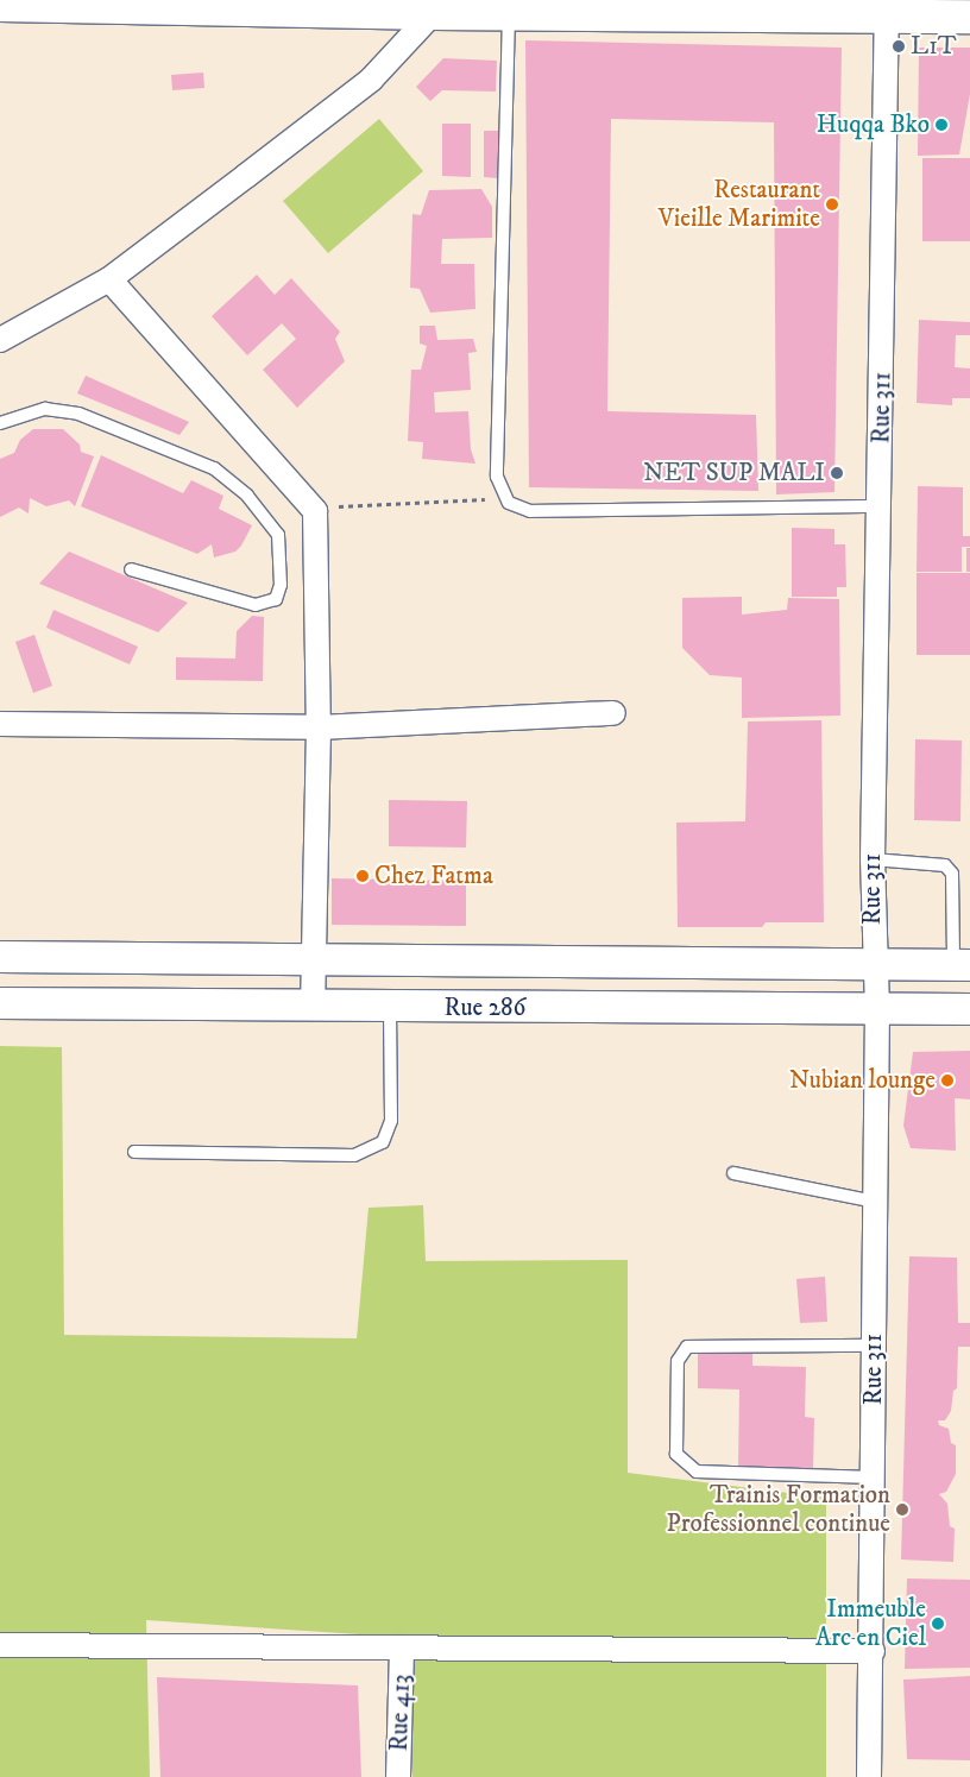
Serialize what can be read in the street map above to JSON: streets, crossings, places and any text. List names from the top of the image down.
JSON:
{
  "streets": {
    "street": ["Rue 311", "Rue 286", "Rue 413"]
  },
  "crossings": [
    ["Rue 311", "Rue 286"]
  ],
  "places": [
    "L1T",
    "Huqqa Bko",
    "Restaurant Vieille Marimite",
    "NET SUP MALI",
    "Chez Fatma",
    "Nubian lounge",
    "Trainis Formation Professionnel continue",
    "Immeuble Arc en Ciel"
  ]
}
